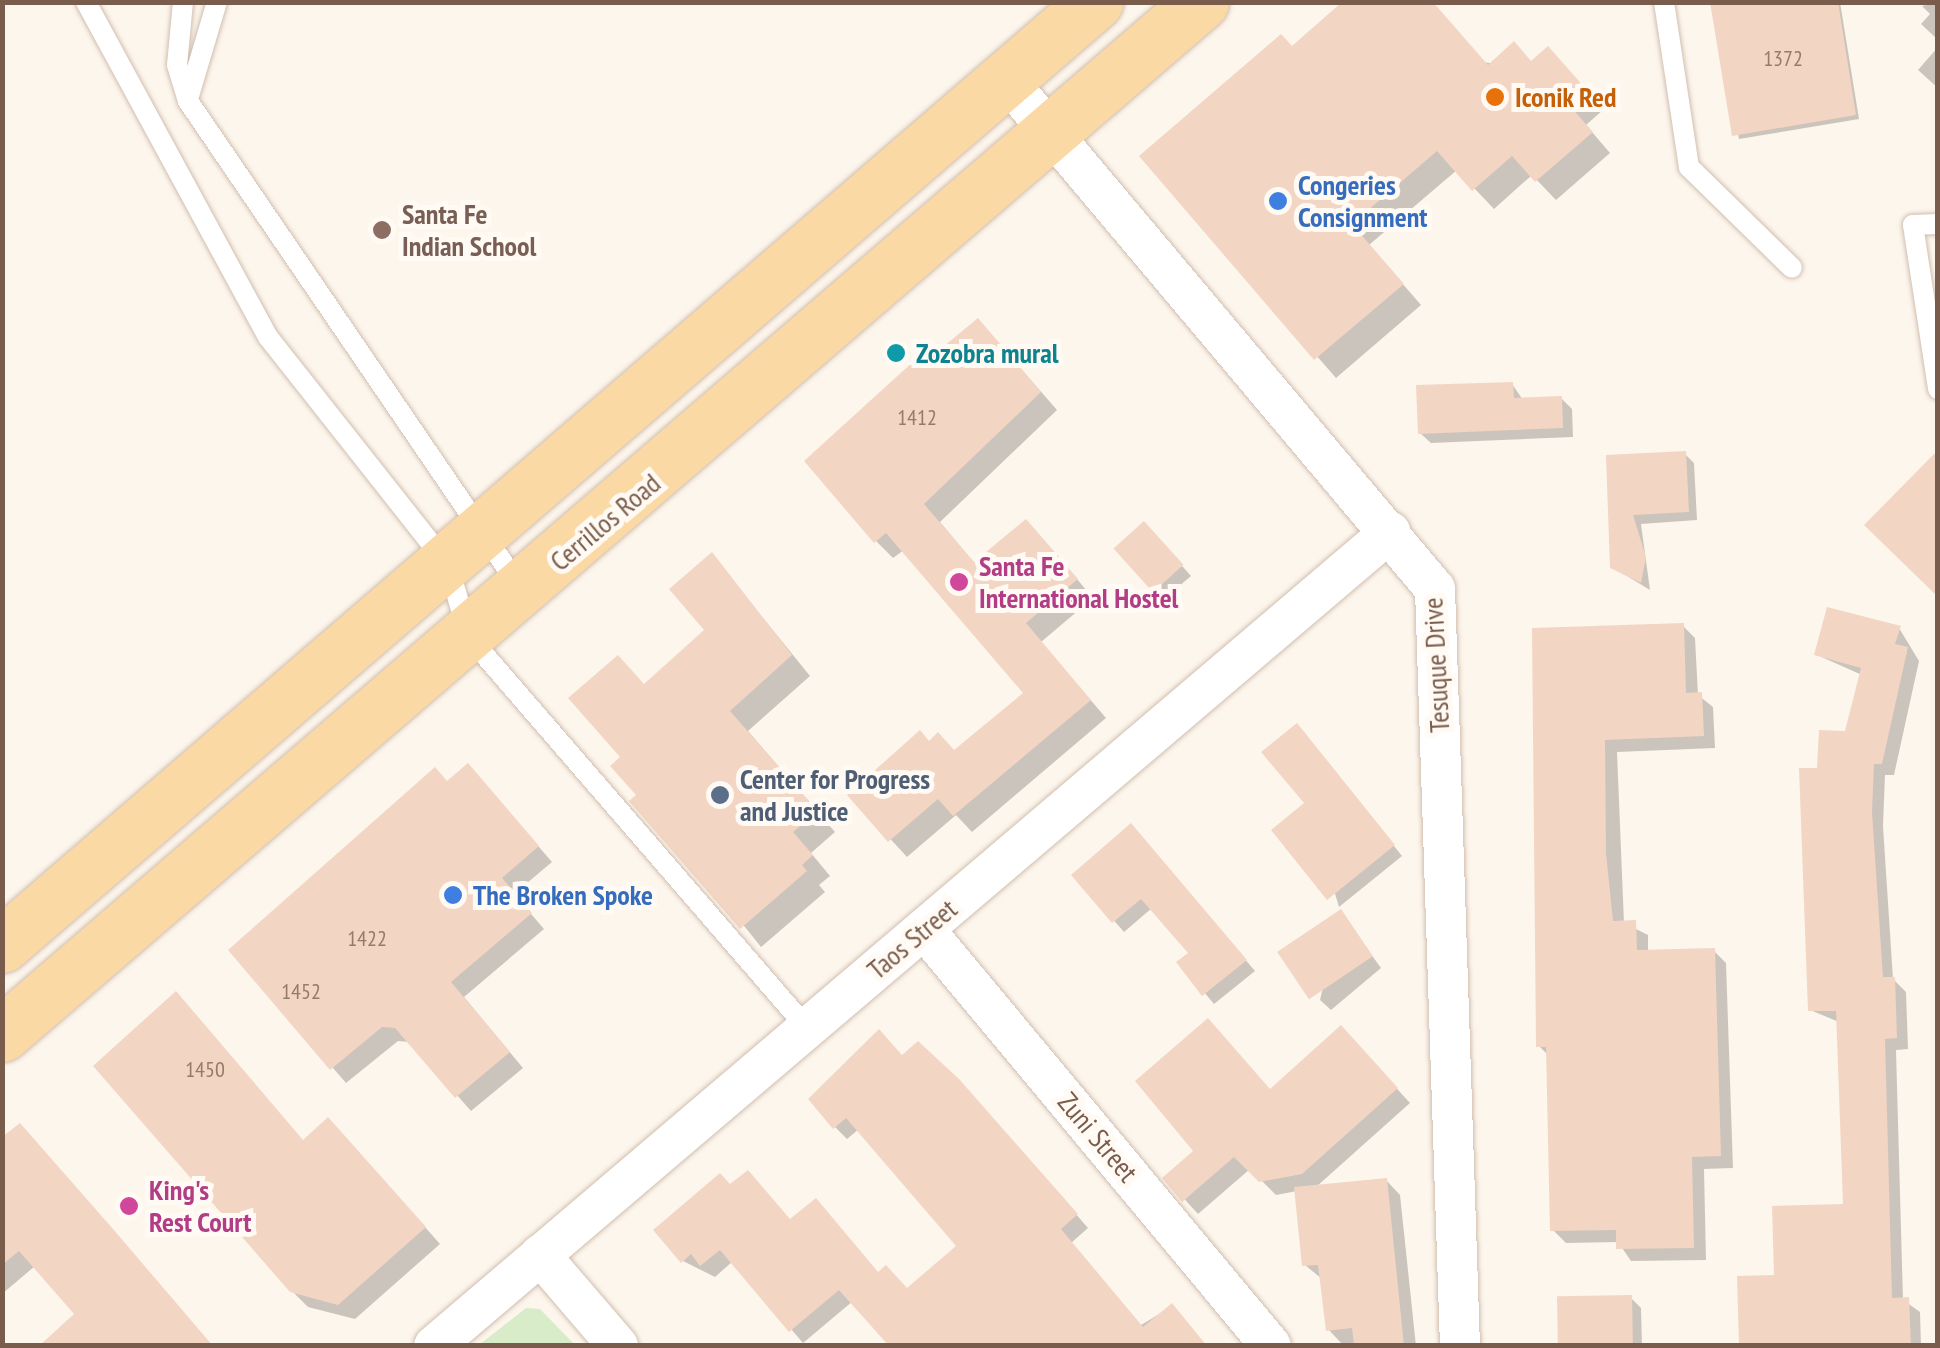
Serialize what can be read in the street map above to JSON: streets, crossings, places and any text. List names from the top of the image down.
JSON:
{
  "streets": {
    "main road": ["Cerrillos Road"],
    "street": ["Tesuque Drive", "Taos Street", "Zuni Street"]
  },
  "crossings": [
    ["Cerrillos Road", "Tesuque Drive"],
    ["Tesuque Drive", "Taos Street"],
    ["Taos Street", "Zuni Street"]
  ],
  "places": [
    "Iconik Red",
    "Congeries Consignment",
    "Santa Fe Indian School",
    "Zozobra mural",
    "Santa Fe International Hostel",
    "Center for Progress and Justice",
    "The Broken Spoke",
    "King's Rest Court"
  ],
  "house_numbers": [
    "1372",
    "1412",
    "1422",
    "1452",
    "1450"
  ]
}
